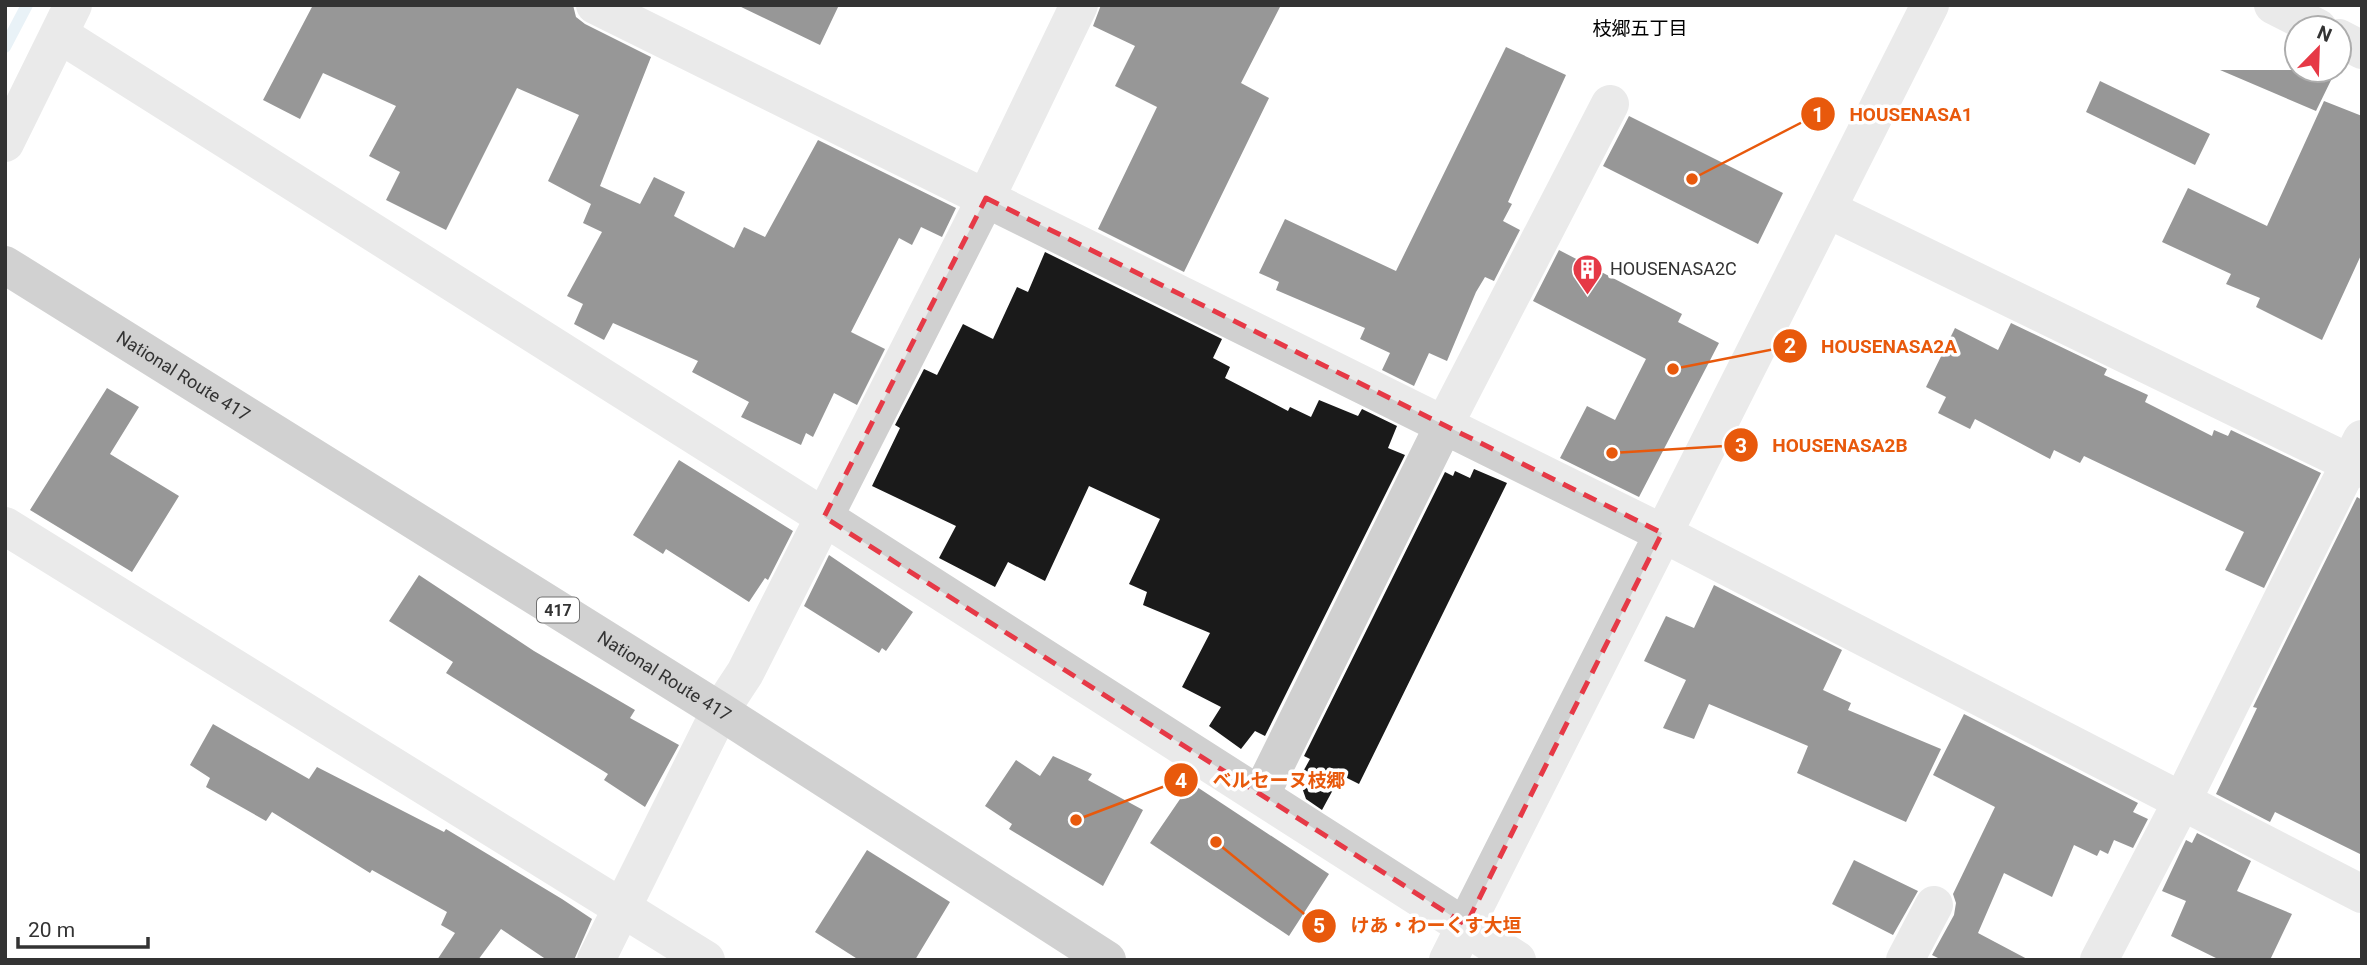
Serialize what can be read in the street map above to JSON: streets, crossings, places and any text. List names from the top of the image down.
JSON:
{
  "streets": {
    "highway": ["National Route 417", "417"]
  },
  "districts": ["枝郷五丁目"],
  "places": {
    "other": [
      "HOUSENASA1",
      "HOUSENASA2A",
      "HOUSENASA2B",
      "ベルセーヌ枝郷",
      "けあ・わーくす大垣"
    ],
    "building": ["HOUSENASA2C"]
  },
  "scale_bar": "20 m",
  "north": "top right"
}
